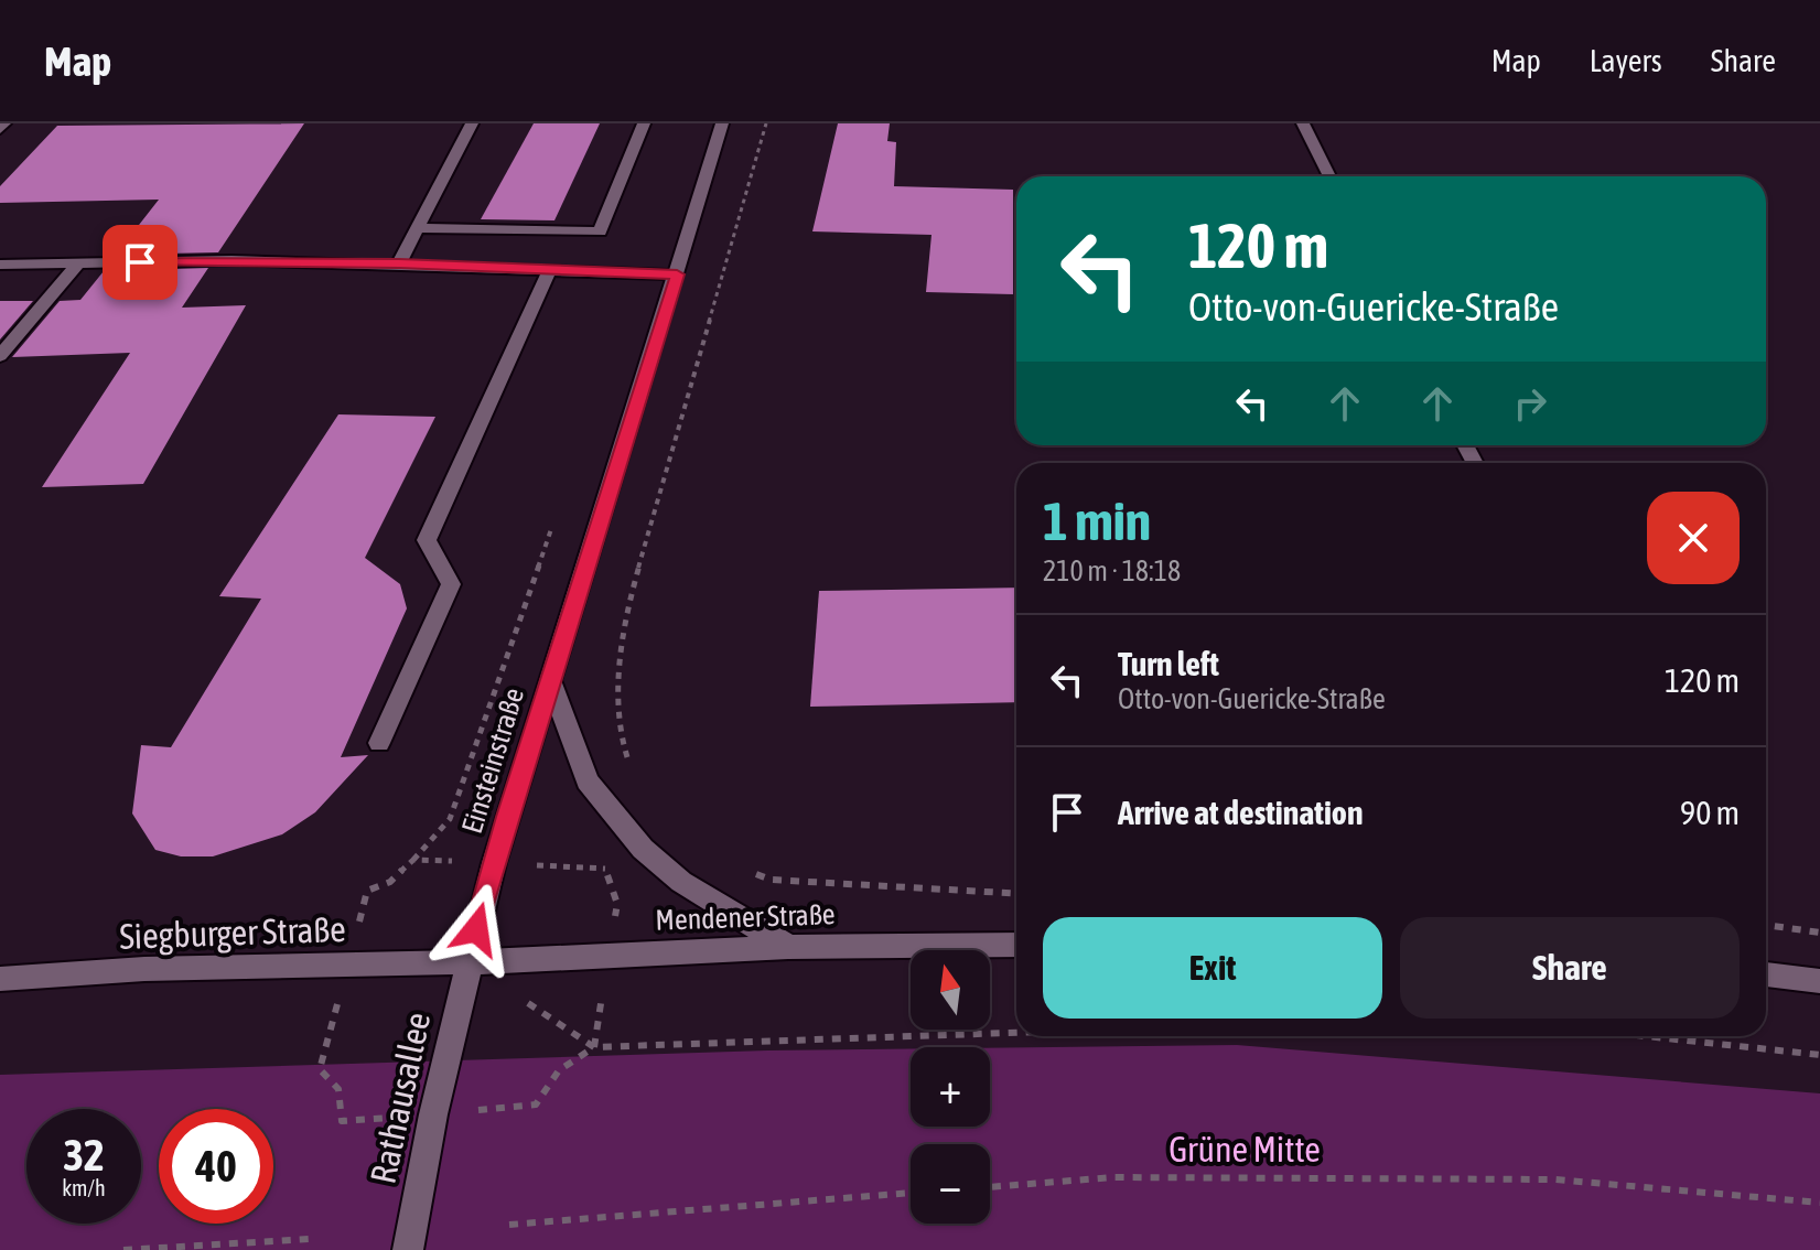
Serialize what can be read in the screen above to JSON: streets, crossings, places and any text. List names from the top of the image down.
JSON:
{
  "streets": {
    "street": [
      "Einsteinstraße",
      "Mendener Straße",
      "Siegburger Straße",
      "Rathausallee"
    ]
  },
  "crossings": [
    ["Einsteinstraße", "Mendener Straße"],
    ["Einsteinstraße", "Siegburger Straße"],
    ["Einsteinstraße", "Rathausallee"],
    ["Mendener Straße", "Siegburger Straße"],
    ["Mendener Straße", "Rathausallee"],
    ["Siegburger Straße", "Rathausallee"]
  ],
  "parks": ["Grüne Mitte"],
  "north": "top",
  "page": {
    "header": "Map",
    "nav": ["Map", "Layers", "Share"],
    "turn": ["120 m", "Otto-von-Guericke-Straße"],
    "heading": ["1 min", "210 m · 18:18"],
    "list": [
      {
        "name": "Turn left",
        "note": "Otto-von-Guericke-Straße",
        "value": "120 m"
      },
      {
        "name": "Arrive at destination",
        "value": "90 m"
      }
    ],
    "buttons": ["Exit", "Share"],
    "map_buttons": ["+", "−"],
    "speed": "32 km/h",
    "limit": "40"
  }
}
